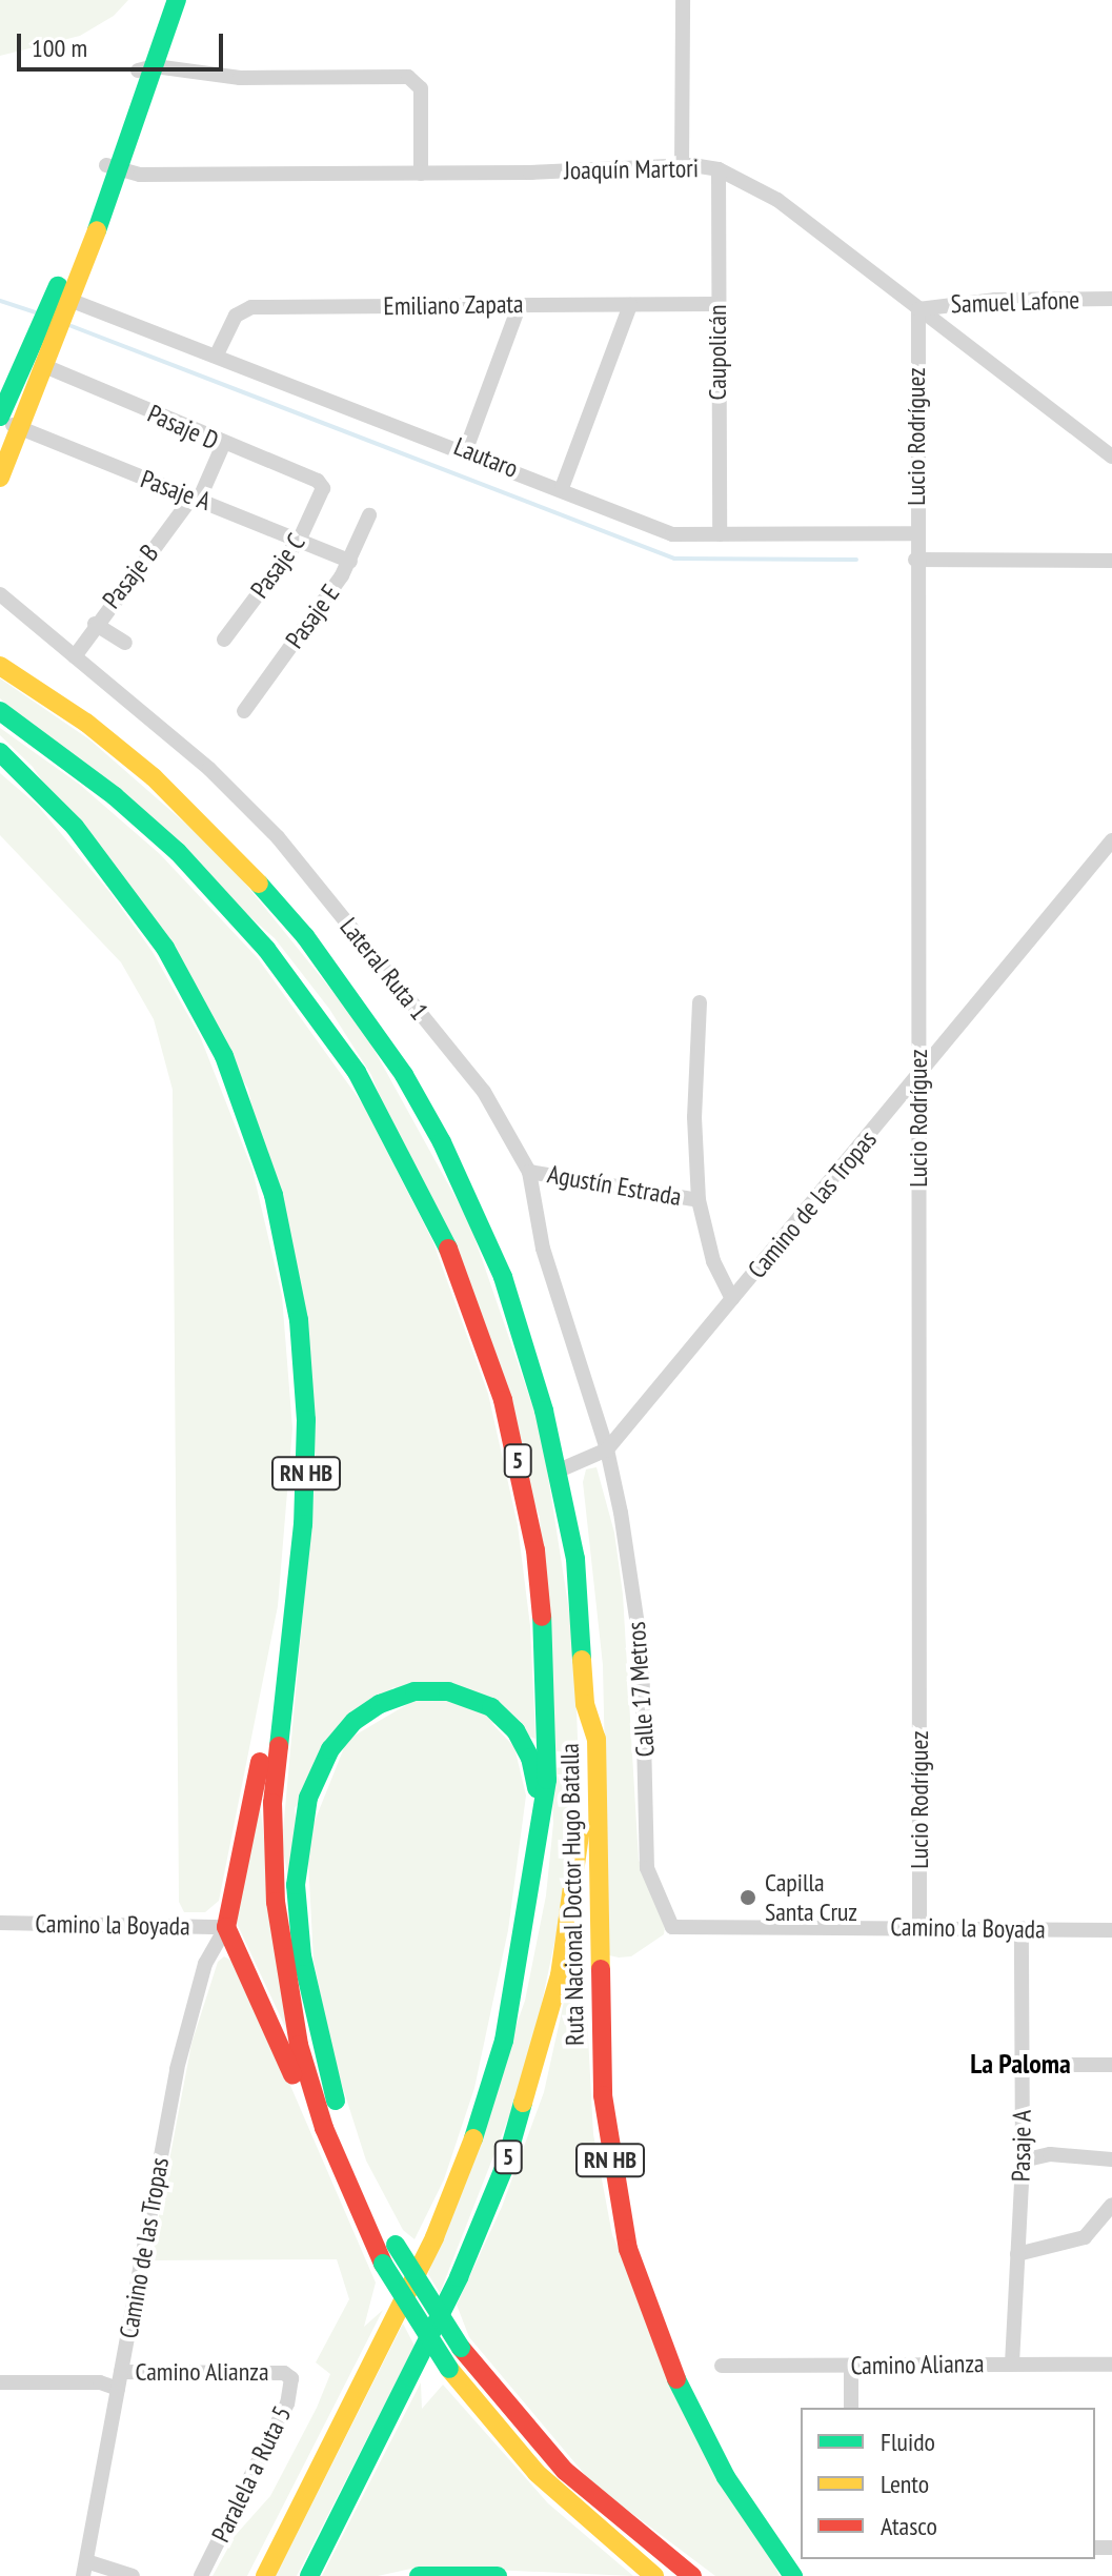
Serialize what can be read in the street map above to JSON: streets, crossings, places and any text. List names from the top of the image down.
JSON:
{
  "streets": {
    "main road": ["5", "RN HB", "Ruta Nacional Doctor Hugo Batalla"],
    "street": [
      "Joaquín Martori",
      "Samuel Lafone",
      "Emiliano Zapata",
      "Caupolicán",
      "Pasaje D",
      "Lucio Rodríguez",
      "Lautaro",
      "Pasaje A",
      "Pasaje C",
      "Pasaje B",
      "Pasaje E",
      "Lateral Ruta 1",
      "Agustín Estrada",
      "Camino de las Tropas",
      "Calle 17 Metros",
      "Camino la Boyada",
      "Camino Alianza",
      "Paralela a Ruta 5"
    ]
  },
  "crossings": [
    ["Joaquín Martori", "Samuel Lafone"],
    ["Joaquín Martori", "Caupolicán"],
    ["Joaquín Martori", "Lucio Rodríguez"],
    ["Samuel Lafone", "Lucio Rodríguez"],
    ["Emiliano Zapata", "Caupolicán"],
    ["Emiliano Zapata", "Lautaro"],
    ["Caupolicán", "Lautaro"],
    ["Pasaje D", "Pasaje C"],
    ["Pasaje D", "Pasaje B"],
    ["Lucio Rodríguez", "Lautaro"],
    ["Lucio Rodríguez", "Camino de las Tropas"],
    ["Lucio Rodríguez", "Camino la Boyada"],
    ["Pasaje A", "Pasaje C"],
    ["Pasaje A", "Pasaje B"],
    ["Pasaje A", "Pasaje E"],
    ["Pasaje A", "Camino la Boyada"],
    ["Pasaje A", "Camino Alianza"],
    ["Pasaje B", "Lateral Ruta 1"],
    ["Lateral Ruta 1", "Agustín Estrada"],
    ["Lateral Ruta 1", "Camino de las Tropas"],
    ["Lateral Ruta 1", "Calle 17 Metros"],
    ["Camino de las Tropas", "Calle 17 Metros"],
    ["Camino de las Tropas", "Ruta Nacional Doctor Hugo Batalla"],
    ["Camino de las Tropas", "Camino la Boyada"],
    ["Camino de las Tropas", "Camino Alianza"],
    ["5", "Ruta Nacional Doctor Hugo Batalla"],
    ["Calle 17 Metros", "Camino la Boyada"],
    ["Camino Alianza", "Paralela a Ruta 5"]
  ],
  "districts": ["La Paloma"],
  "places": ["Capilla Santa Cruz"],
  "legend": ["Fluido", "Lento", "Atasco"],
  "scale_bar": "100 m"
}
